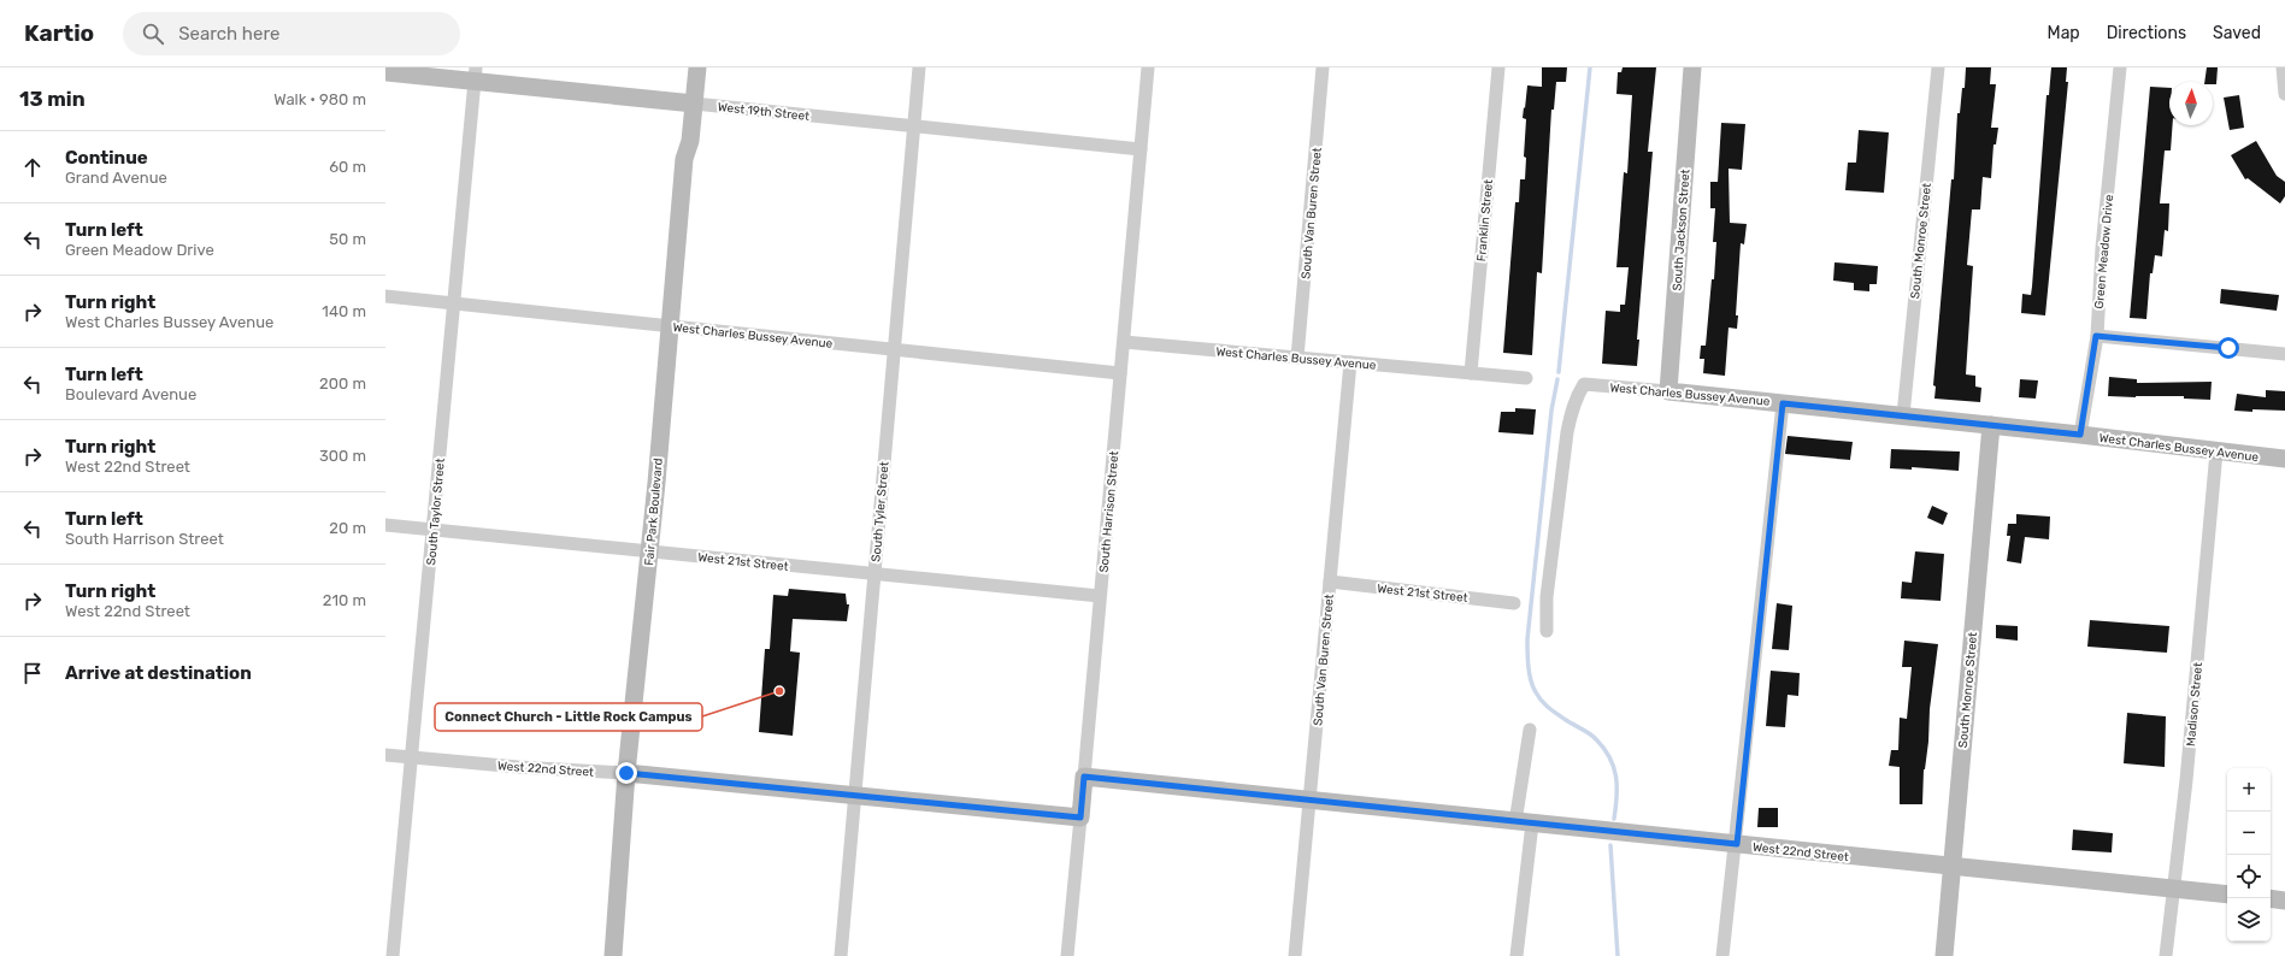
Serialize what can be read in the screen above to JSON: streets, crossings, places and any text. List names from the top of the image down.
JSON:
{
  "streets": {
    "street": [
      "West 19th Street",
      "South Van Buren Street",
      "Franklin Street",
      "South Jackson Street",
      "South Monroe Street",
      "Green Meadow Drive",
      "West Charles Bussey Avenue",
      "South Taylor Street",
      "Fair Park Boulevard",
      "South Tyler Street",
      "South Harrison Street",
      "West 21st Street",
      "Madison Street",
      "West 22nd Street"
    ]
  },
  "crossings": [
    ["West 19th Street", "South Taylor Street"],
    ["West 19th Street", "Fair Park Boulevard"],
    ["West 19th Street", "South Tyler Street"],
    ["West 19th Street", "South Harrison Street"],
    ["South Van Buren Street", "West Charles Bussey Avenue"],
    ["South Van Buren Street", "West 21st Street"],
    ["South Van Buren Street", "West 22nd Street"],
    ["Franklin Street", "West Charles Bussey Avenue"],
    ["South Jackson Street", "West Charles Bussey Avenue"],
    ["South Monroe Street", "West Charles Bussey Avenue"],
    ["South Monroe Street", "West 22nd Street"],
    ["Green Meadow Drive", "West Charles Bussey Avenue"],
    ["West Charles Bussey Avenue", "South Taylor Street"],
    ["West Charles Bussey Avenue", "Fair Park Boulevard"],
    ["West Charles Bussey Avenue", "South Tyler Street"],
    ["West Charles Bussey Avenue", "South Harrison Street"],
    ["West Charles Bussey Avenue", "Madison Street"],
    ["South Taylor Street", "West 21st Street"],
    ["South Taylor Street", "West 22nd Street"],
    ["Fair Park Boulevard", "West 21st Street"],
    ["Fair Park Boulevard", "West 22nd Street"],
    ["South Tyler Street", "West 21st Street"],
    ["South Tyler Street", "West 22nd Street"],
    ["South Harrison Street", "West 21st Street"],
    ["South Harrison Street", "West 22nd Street"],
    ["Madison Street", "West 22nd Street"]
  ],
  "places": ["Connect Church - Little Rock Campus"],
  "north": "top",
  "page": {
    "header": "Kartio",
    "search": "Search here",
    "nav": ["Map", "Directions", "Saved"],
    "heading": ["13 min", "Walk · 980 m"],
    "list": [
      ["Continue", "Grand Avenue", "60 m"],
      ["Turn left", "Green Meadow Drive", "50 m"],
      ["Turn right", "West Charles Bussey Avenue", "140 m"],
      ["Turn left", "Boulevard Avenue", "200 m"],
      ["Turn right", "West 22nd Street", "300 m"],
      ["Turn left", "South Harrison Street", "20 m"],
      ["Turn right", "West 22nd Street", "210 m"],
      "Arrive at destination"
    ],
    "map_buttons": ["+", "−"]
  }
}
